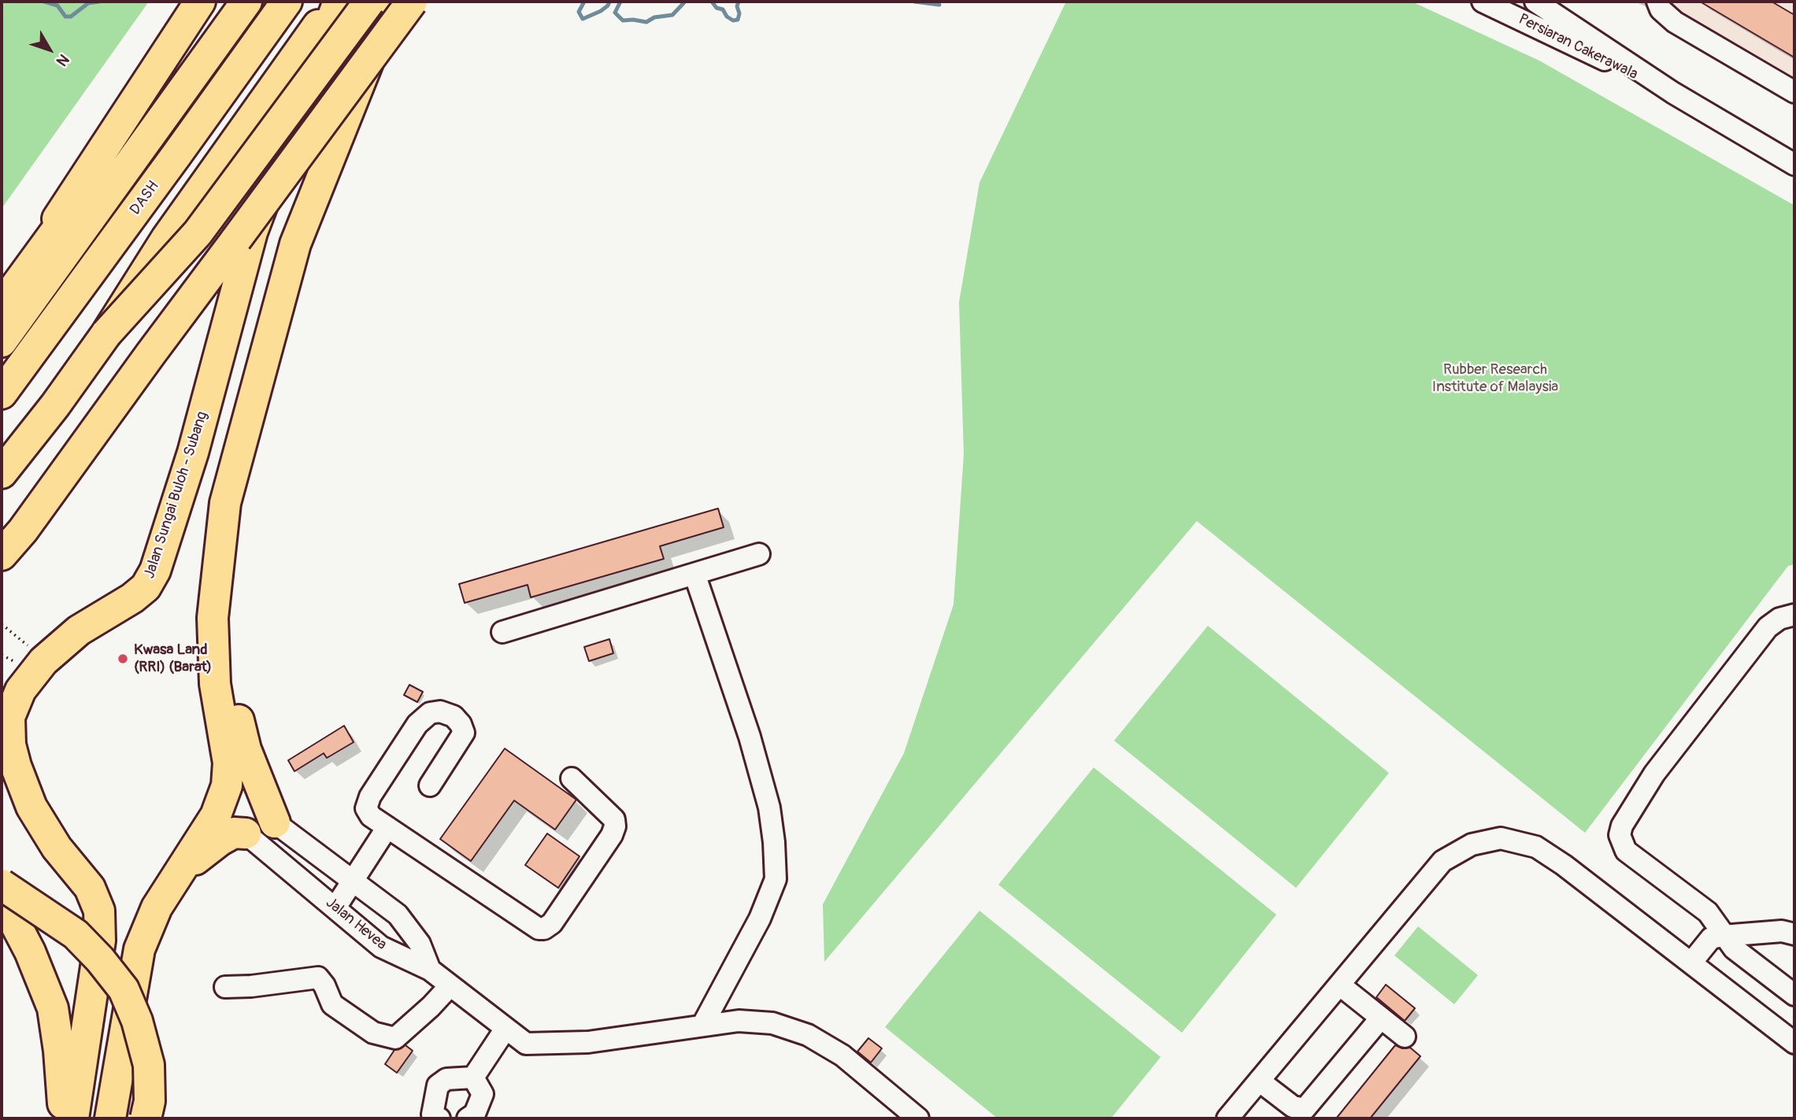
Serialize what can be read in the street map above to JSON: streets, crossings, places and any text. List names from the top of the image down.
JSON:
{
  "streets": {
    "highway": ["DASH", "Jalan Sungai Buloh - Subang"],
    "street": ["Persiaran Cakerawala", "Jalan Hevea"]
  },
  "parks": ["Rubber Research Institute of Malaysia"],
  "places": ["Kwasa Land (RRI) (Barat)"],
  "north": "bottom right"
}
